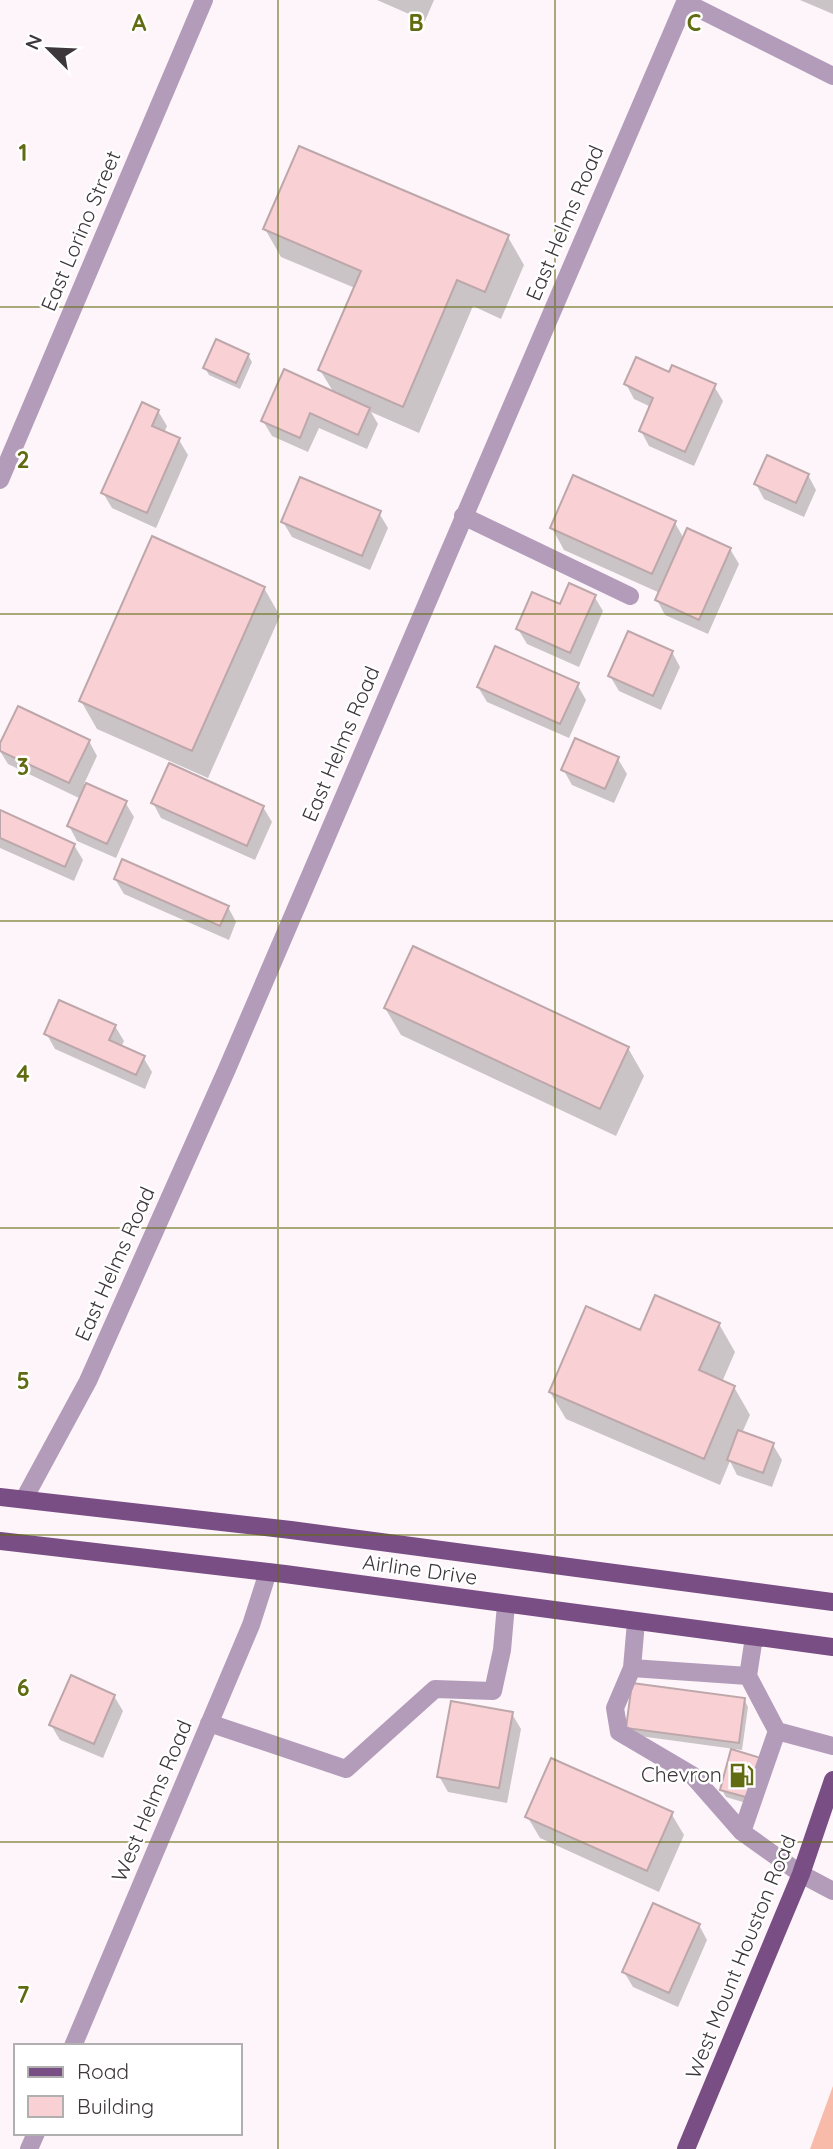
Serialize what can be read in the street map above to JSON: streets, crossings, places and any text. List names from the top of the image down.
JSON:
{
  "streets": {
    "main road": ["Airline Drive", "West Mount Houston Road"],
    "street": ["East Helms Road", "East Lorino Street", "West Helms Road"]
  },
  "crossings": [
    ["East Helms Road", "Airline Drive"],
    ["Airline Drive", "West Helms Road"]
  ],
  "places": {
    "fuel station": ["Chevron"]
  },
  "legend": ["Road", "Building"],
  "north": "top left",
  "grid": {
    "columns": ["A", "B", "C"],
    "rows": [
      "1",
      "2",
      "3",
      "4",
      "5",
      "6",
      "7"
    ]
  }
}
